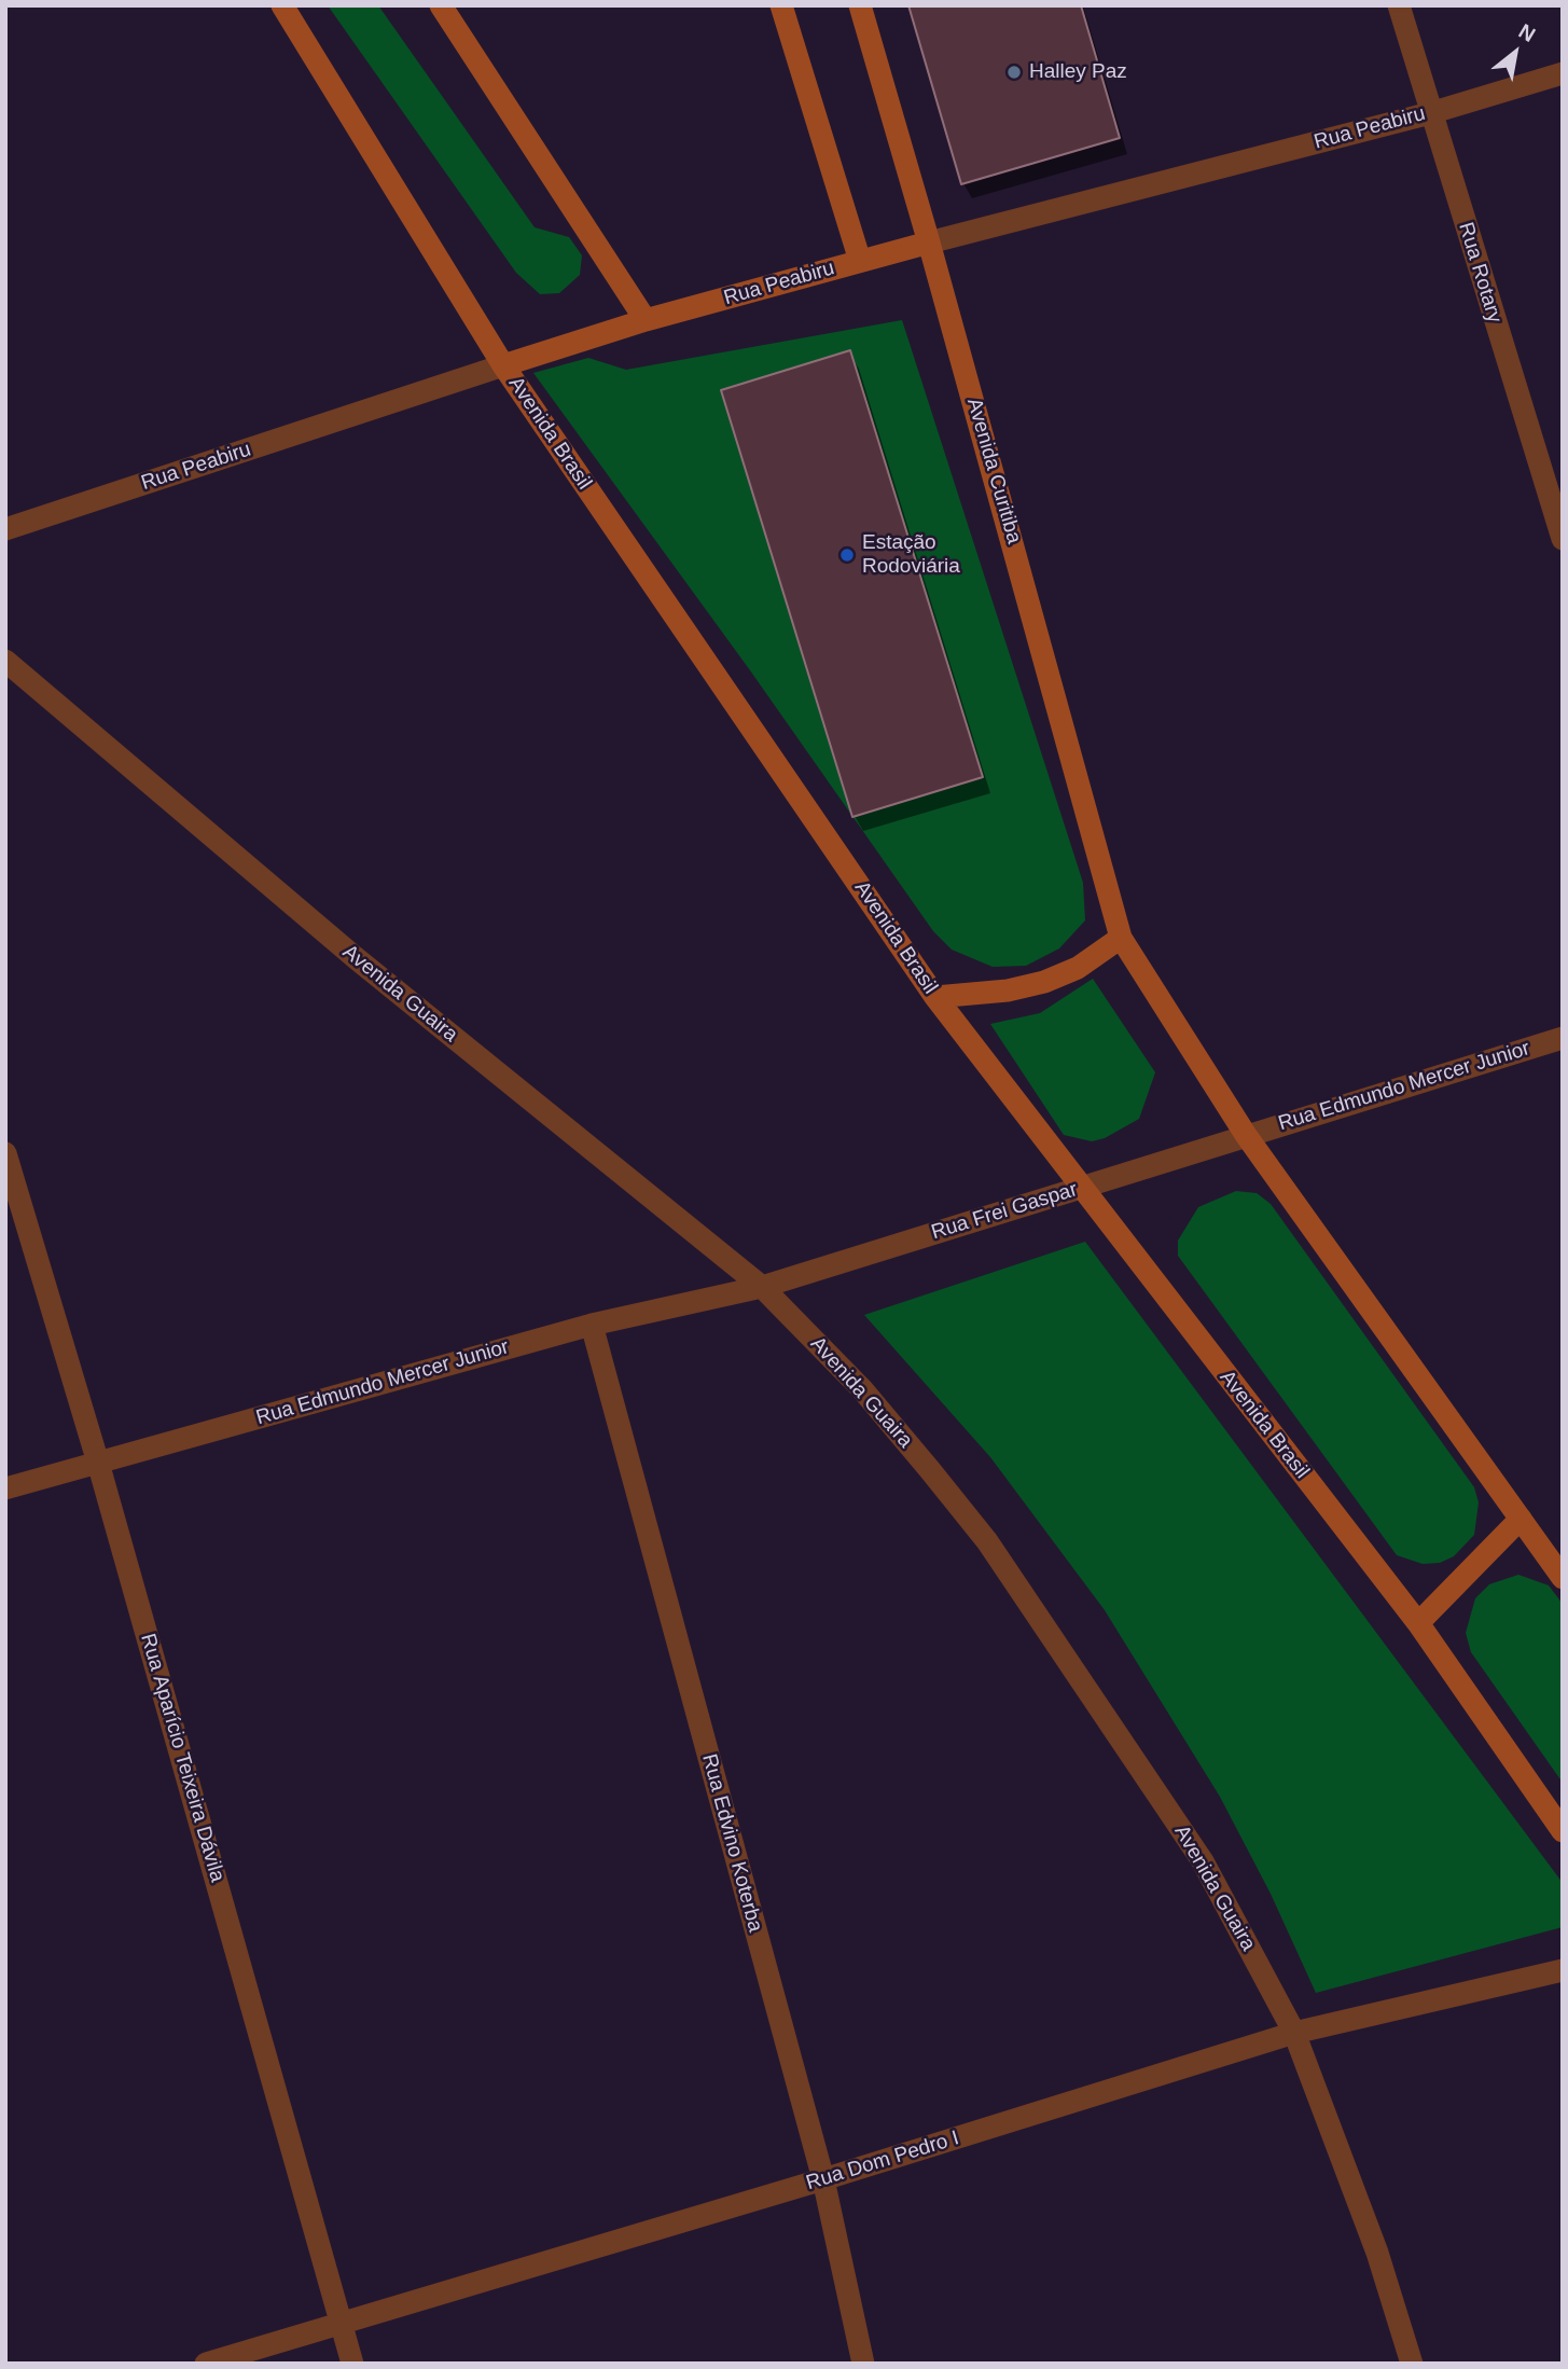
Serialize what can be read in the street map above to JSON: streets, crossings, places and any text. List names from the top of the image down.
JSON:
{
  "streets": {
    "main road": ["Rua Peabiru", "Avenida Brasil", "Avenida Curitiba"],
    "street": [
      "Rua Rotary",
      "Avenida Guaira",
      "Rua Edmundo Mercer Junior",
      "Rua Frei Gaspar",
      "Rua Aparício Teixeira Dávila",
      "Rua Edvino Koterba",
      "Rua Dom Pedro I"
    ]
  },
  "crossings": [
    ["Rua Peabiru", "Rua Rotary"],
    ["Rua Peabiru", "Avenida Brasil"],
    ["Rua Peabiru", "Avenida Curitiba"],
    ["Avenida Brasil", "Rua Frei Gaspar"],
    ["Avenida Guaira", "Rua Edmundo Mercer Junior"],
    ["Avenida Guaira", "Rua Frei Gaspar"],
    ["Avenida Guaira", "Rua Dom Pedro I"],
    ["Rua Edmundo Mercer Junior", "Rua Frei Gaspar"],
    ["Rua Edmundo Mercer Junior", "Rua Aparício Teixeira Dávila"],
    ["Rua Edmundo Mercer Junior", "Rua Edvino Koterba"],
    ["Rua Aparício Teixeira Dávila", "Rua Dom Pedro I"],
    ["Rua Edvino Koterba", "Rua Dom Pedro I"]
  ],
  "places": ["Halley Paz", "Estação Rodoviária"],
  "north": "top right"
}
